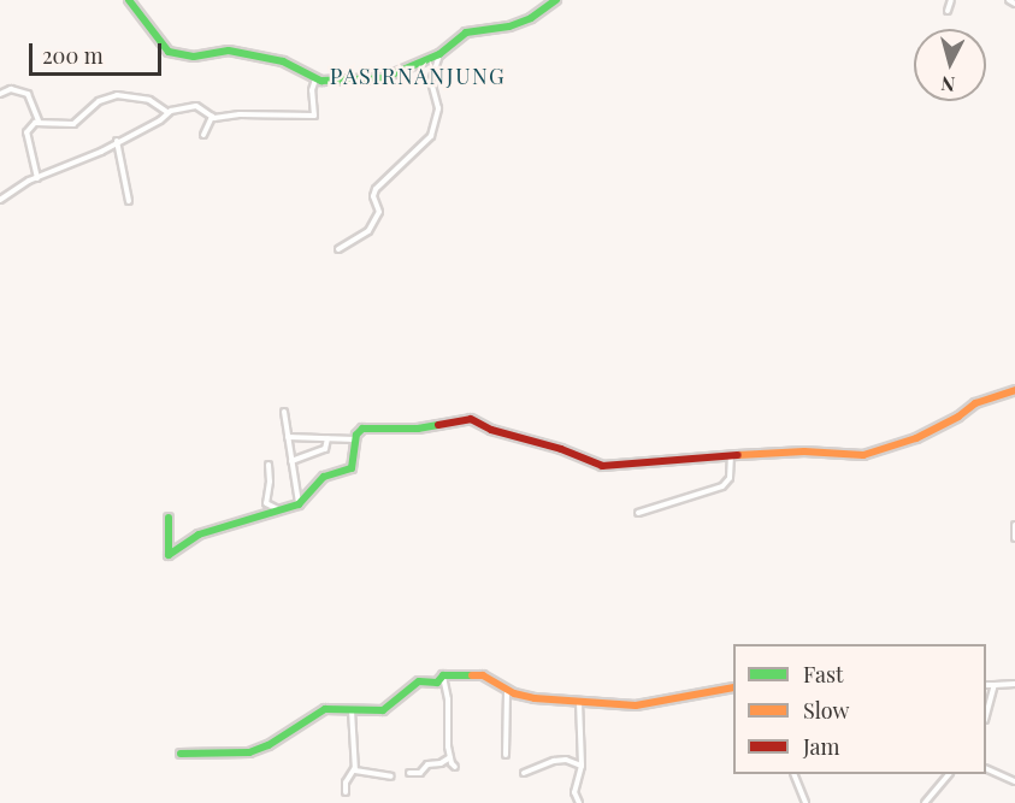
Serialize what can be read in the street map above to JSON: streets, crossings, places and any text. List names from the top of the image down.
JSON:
{
  "districts": ["PASIRNANJUNG"],
  "legend": ["Fast", "Slow", "Jam"],
  "scale_bar": "200 m",
  "north": "bottom"
}
